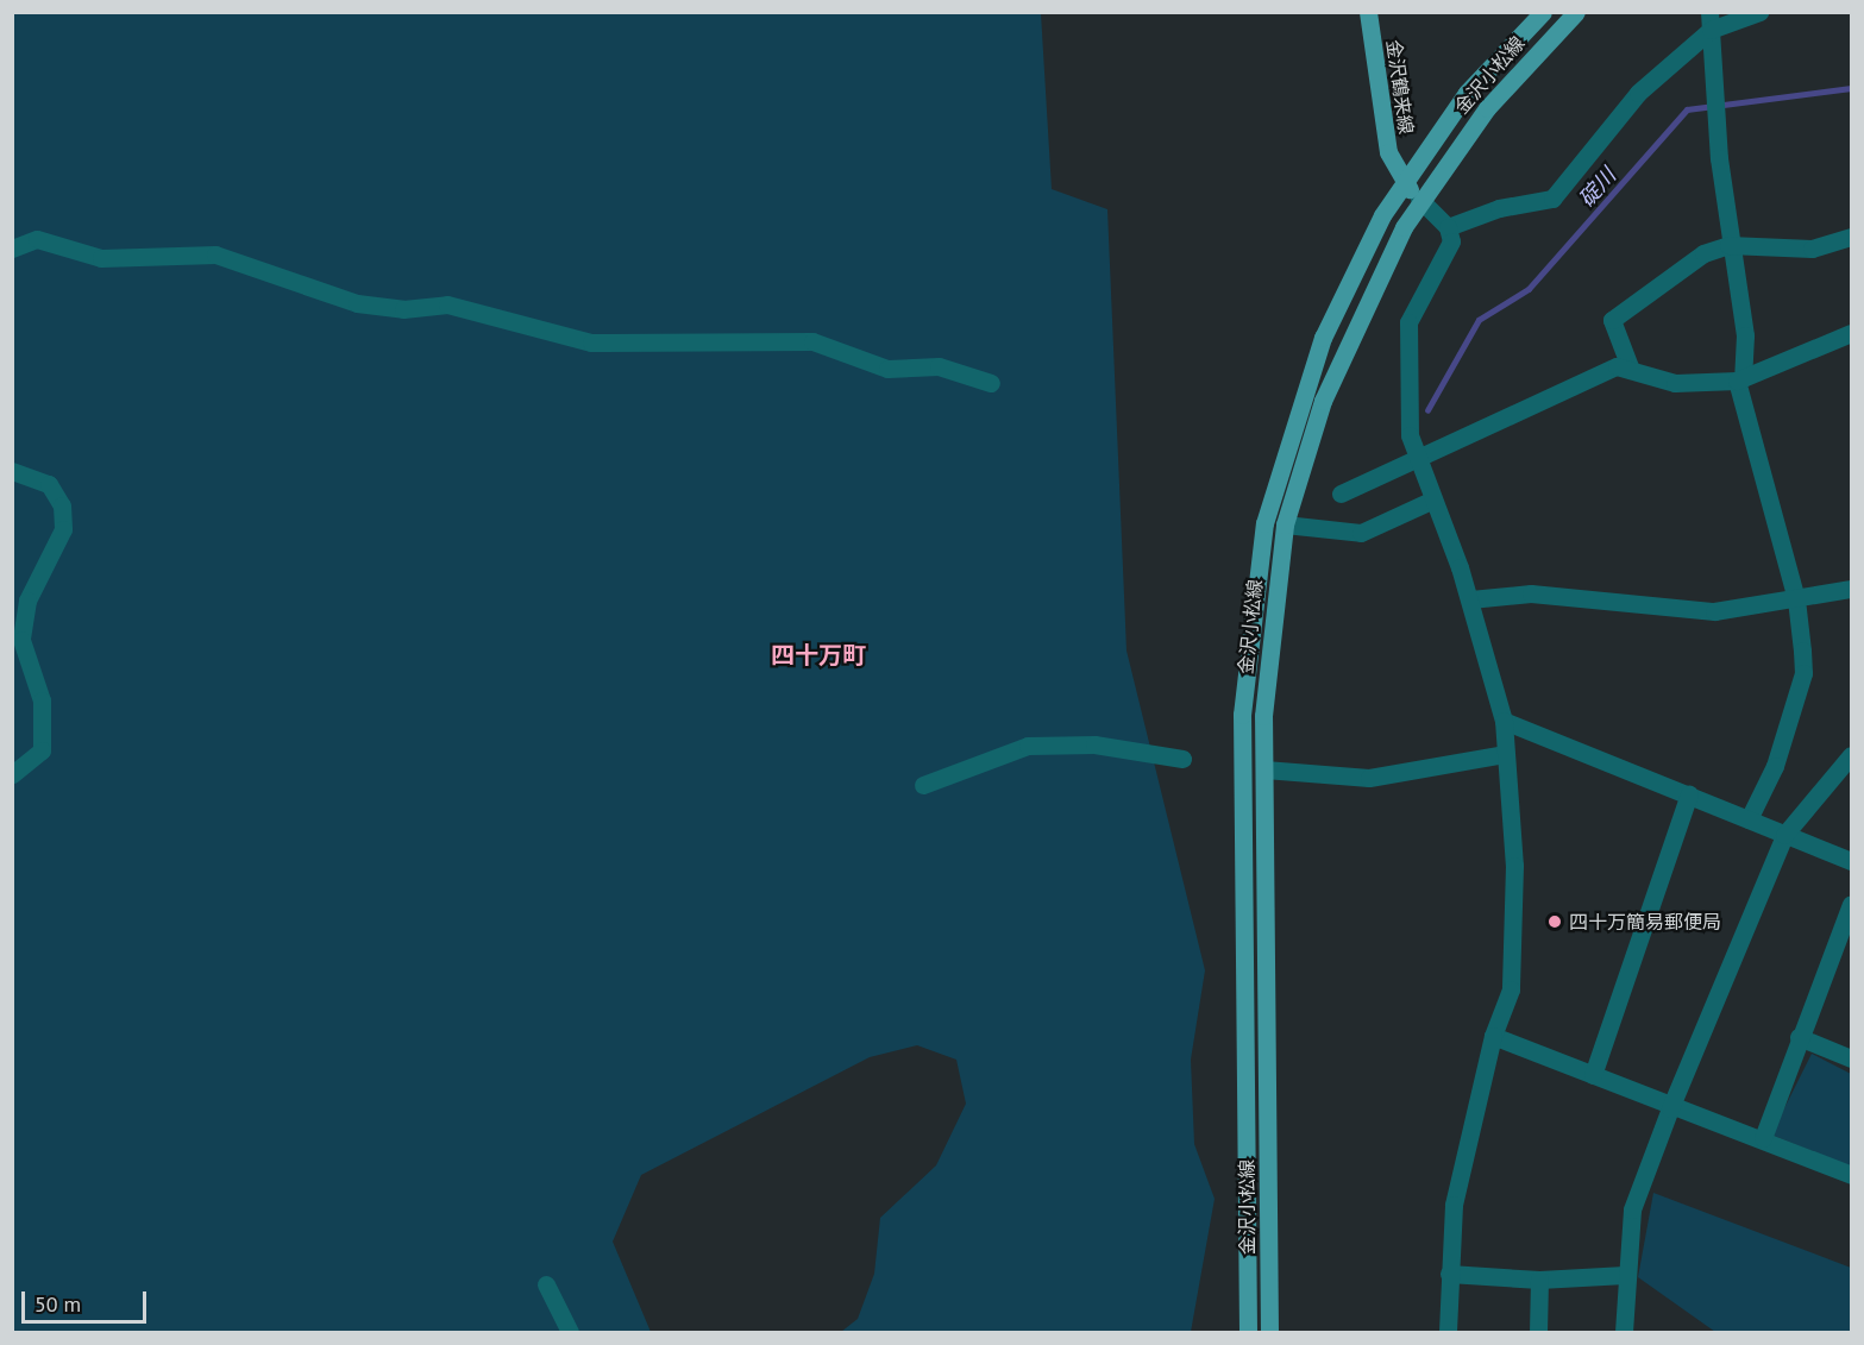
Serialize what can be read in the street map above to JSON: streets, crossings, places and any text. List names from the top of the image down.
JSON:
{
  "streets": {
    "main road": ["金沢小松線", "金沢鶴来線"]
  },
  "crossings": [
    ["金沢小松線", "金沢鶴来線"]
  ],
  "districts": ["四十万町"],
  "water": ["碇川"],
  "places": ["四十万簡易郵便局"],
  "scale_bar": "50 m"
}
